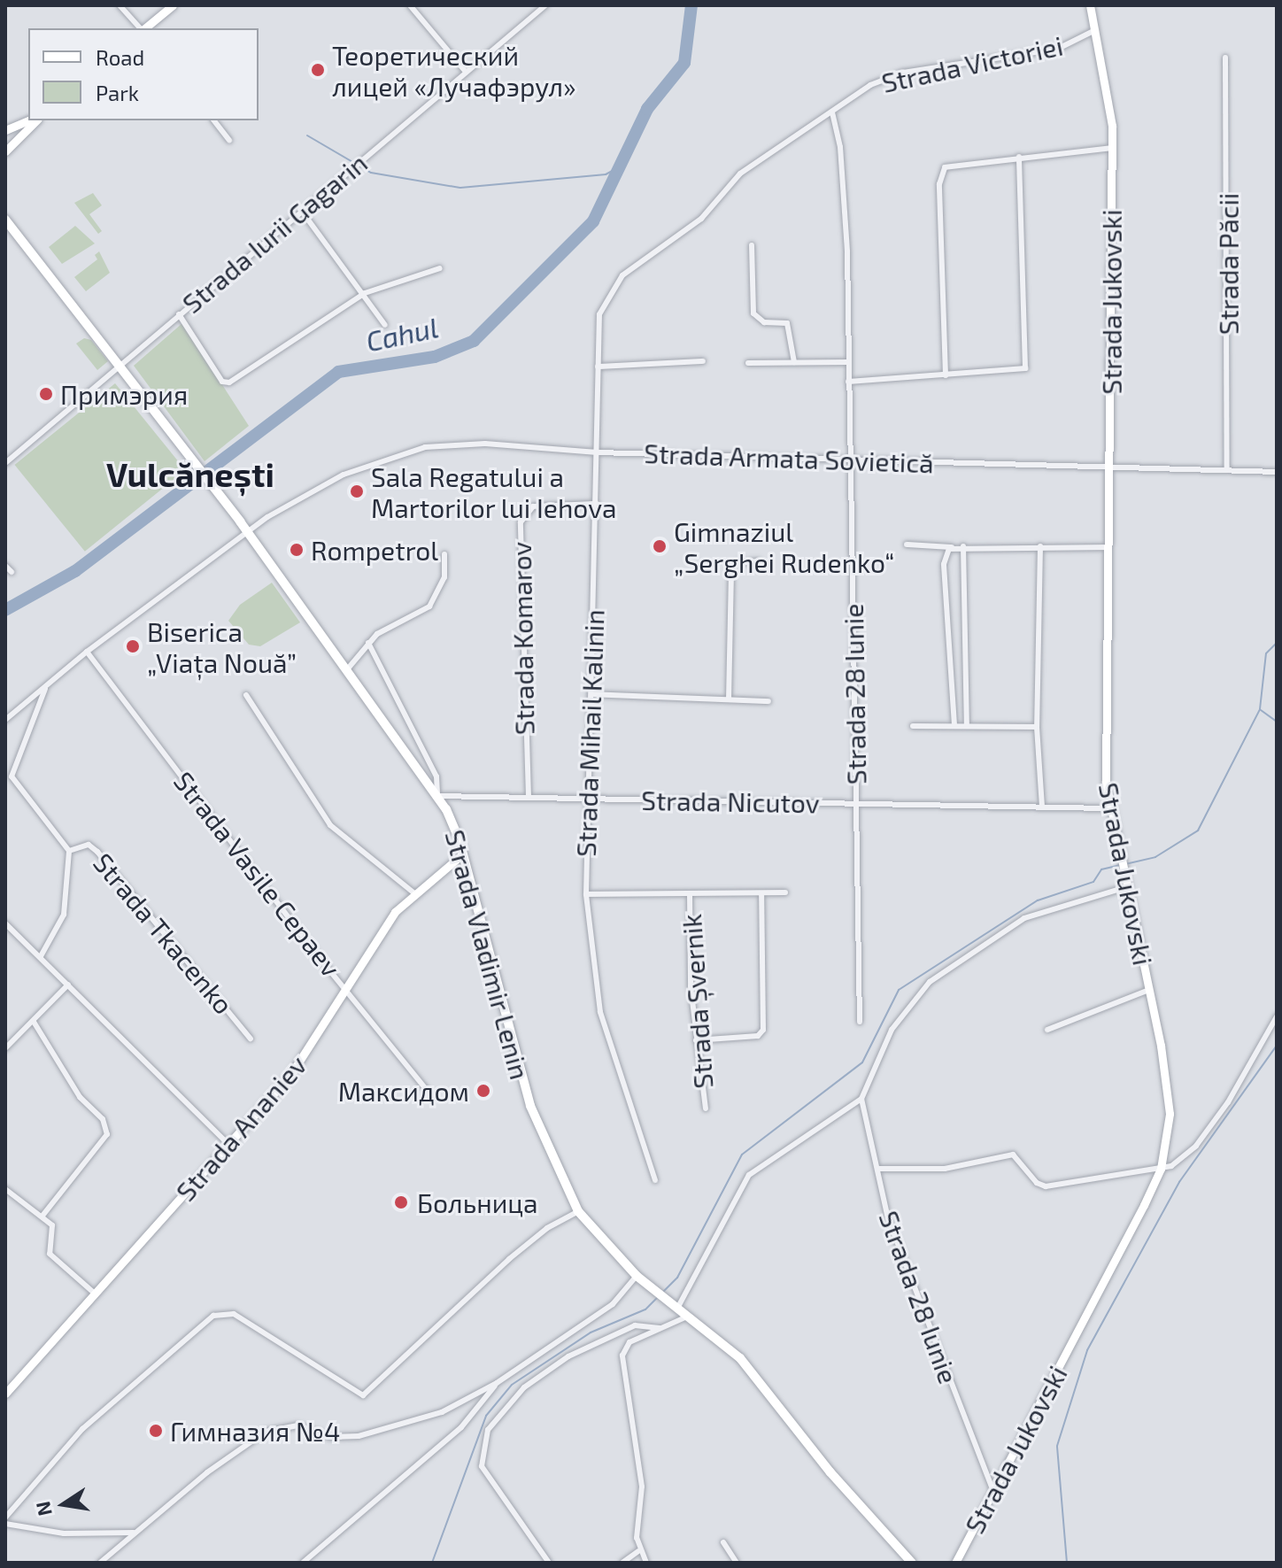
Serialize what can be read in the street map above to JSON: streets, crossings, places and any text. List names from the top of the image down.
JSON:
{
  "streets": {
    "main road": ["Strada Jukovski", "Strada Vladimir Lenin", "Strada Ananiev"],
    "street": [
      "Strada Victoriei",
      "Strada Iurii Gagarin",
      "Strada Păcii",
      "Strada Armata Sovietică",
      "Strada Komarov",
      "Strada 28 Iunie",
      "Strada Mihail Kalinin",
      "Strada Nicutov",
      "Strada Vasile Cepaev",
      "Strada Tkacenko",
      "Strada Șvernik"
    ]
  },
  "crossings": [
    ["Strada Victoriei", "Strada Jukovski"],
    ["Strada Victoriei", "Strada 28 Iunie"],
    ["Strada Victoriei", "Strada Mihail Kalinin"],
    ["Strada Iurii Gagarin", "Strada Vladimir Lenin"],
    ["Strada Păcii", "Strada Armata Sovietică"],
    ["Strada Jukovski", "Strada Armata Sovietică"],
    ["Strada Jukovski", "Strada 28 Iunie"],
    ["Strada Jukovski", "Strada Nicutov"],
    ["Strada Armata Sovietică", "Strada 28 Iunie"],
    ["Strada Armata Sovietică", "Strada Mihail Kalinin"],
    ["Strada Armata Sovietică", "Strada Vasile Cepaev"],
    ["Strada Armata Sovietică", "Strada Vladimir Lenin"],
    ["Strada Komarov", "Strada Mihail Kalinin"],
    ["Strada Komarov", "Strada Nicutov"],
    ["Strada 28 Iunie", "Strada Nicutov"],
    ["Strada Mihail Kalinin", "Strada Nicutov"],
    ["Strada Nicutov", "Strada Vladimir Lenin"],
    ["Strada Vasile Cepaev", "Strada Ananiev"],
    ["Strada Vladimir Lenin", "Strada Ananiev"]
  ],
  "districts": ["Vulcănești"],
  "water": ["Cahul"],
  "places": [
    "Теоретический лицей «Лучафэрул»",
    "Примэрия",
    "Sala Regatului a Martorilor lui Iehova",
    "Gimnaziul „Serghei Rudenko“",
    "Rompetrol",
    "Biserica „Viața Nouă”",
    "Максидом",
    "Больница",
    "Гимназия №4"
  ],
  "legend": ["Road", "Park"],
  "north": "left"
}
